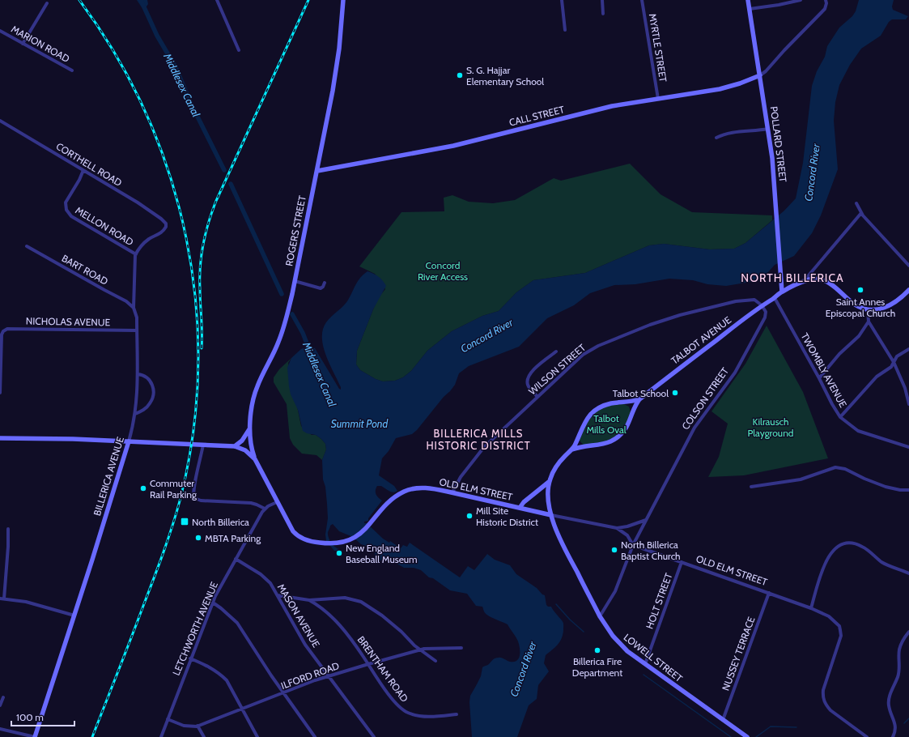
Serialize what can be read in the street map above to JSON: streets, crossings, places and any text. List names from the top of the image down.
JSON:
{
  "streets": {
    "main road": [
      "CALL STREET",
      "POLLARD STREET",
      "ROGERS STREET",
      "TALBOT AVENUE",
      "BILLERICA AVENUE",
      "OLD ELM STREET",
      "LOWELL STREET"
    ],
    "street": [
      "MARION ROAD",
      "MYRTLE STREET",
      "CORTHELL ROAD",
      "MELLON ROAD",
      "BART ROAD",
      "NICHOLAS AVENUE",
      "WILSON STREET",
      "TWOMBLY AVENUE",
      "COLSON STREET",
      "HOLT STREET",
      "MASON AVENUE",
      "LETCHWORTH AVENUE",
      "NUSSEY TERRACE",
      "BRENTHAM ROAD",
      "ILFORD ROAD"
    ]
  },
  "crossings": [
    ["MYRTLE STREET", "CALL STREET"],
    ["CALL STREET", "POLLARD STREET"],
    ["CALL STREET", "ROGERS STREET"],
    ["CORTHELL ROAD", "MELLON ROAD"],
    ["CORTHELL ROAD", "BILLERICA AVENUE"],
    ["MELLON ROAD", "BILLERICA AVENUE"],
    ["BART ROAD", "BILLERICA AVENUE"],
    ["NICHOLAS AVENUE", "BILLERICA AVENUE"],
    ["TALBOT AVENUE", "WILSON STREET"],
    ["TALBOT AVENUE", "TWOMBLY AVENUE"],
    ["TALBOT AVENUE", "COLSON STREET"],
    ["TALBOT AVENUE", "OLD ELM STREET"],
    ["TALBOT AVENUE", "LOWELL STREET"],
    ["WILSON STREET", "COLSON STREET"],
    ["WILSON STREET", "OLD ELM STREET"],
    ["COLSON STREET", "OLD ELM STREET"],
    ["COLSON STREET", "LOWELL STREET"],
    ["OLD ELM STREET", "HOLT STREET"],
    ["OLD ELM STREET", "NUSSEY TERRACE"],
    ["OLD ELM STREET", "LOWELL STREET"],
    ["HOLT STREET", "LOWELL STREET"],
    ["MASON AVENUE", "LETCHWORTH AVENUE"],
    ["MASON AVENUE", "ILFORD ROAD"],
    ["LETCHWORTH AVENUE", "ILFORD ROAD"],
    ["NUSSEY TERRACE", "LOWELL STREET"],
    ["BRENTHAM ROAD", "ILFORD ROAD"]
  ],
  "districts": ["NORTH BILLERICA", "BILLERICA MILLS HISTORIC DISTRICT"],
  "water": ["Middlesex Canal", "Concord River", "Summit Pond"],
  "parks": ["Concord River Access", "Talbot Mills Oval", "Kilrausch Playground"],
  "places": {
    "other": [
      "S. G. Hajjar Elementary School",
      "Saint Annes Episcopal Church",
      "Talbot School",
      "Commuter Rail Parking",
      "Mill Site Historic District",
      "MBTA Parking",
      "North Billerica Baptist Church",
      "New England Baseball Museum",
      "Billerica Fire Department"
    ],
    "transit": ["North Billerica"]
  },
  "scale_bar": "100 m"
}
